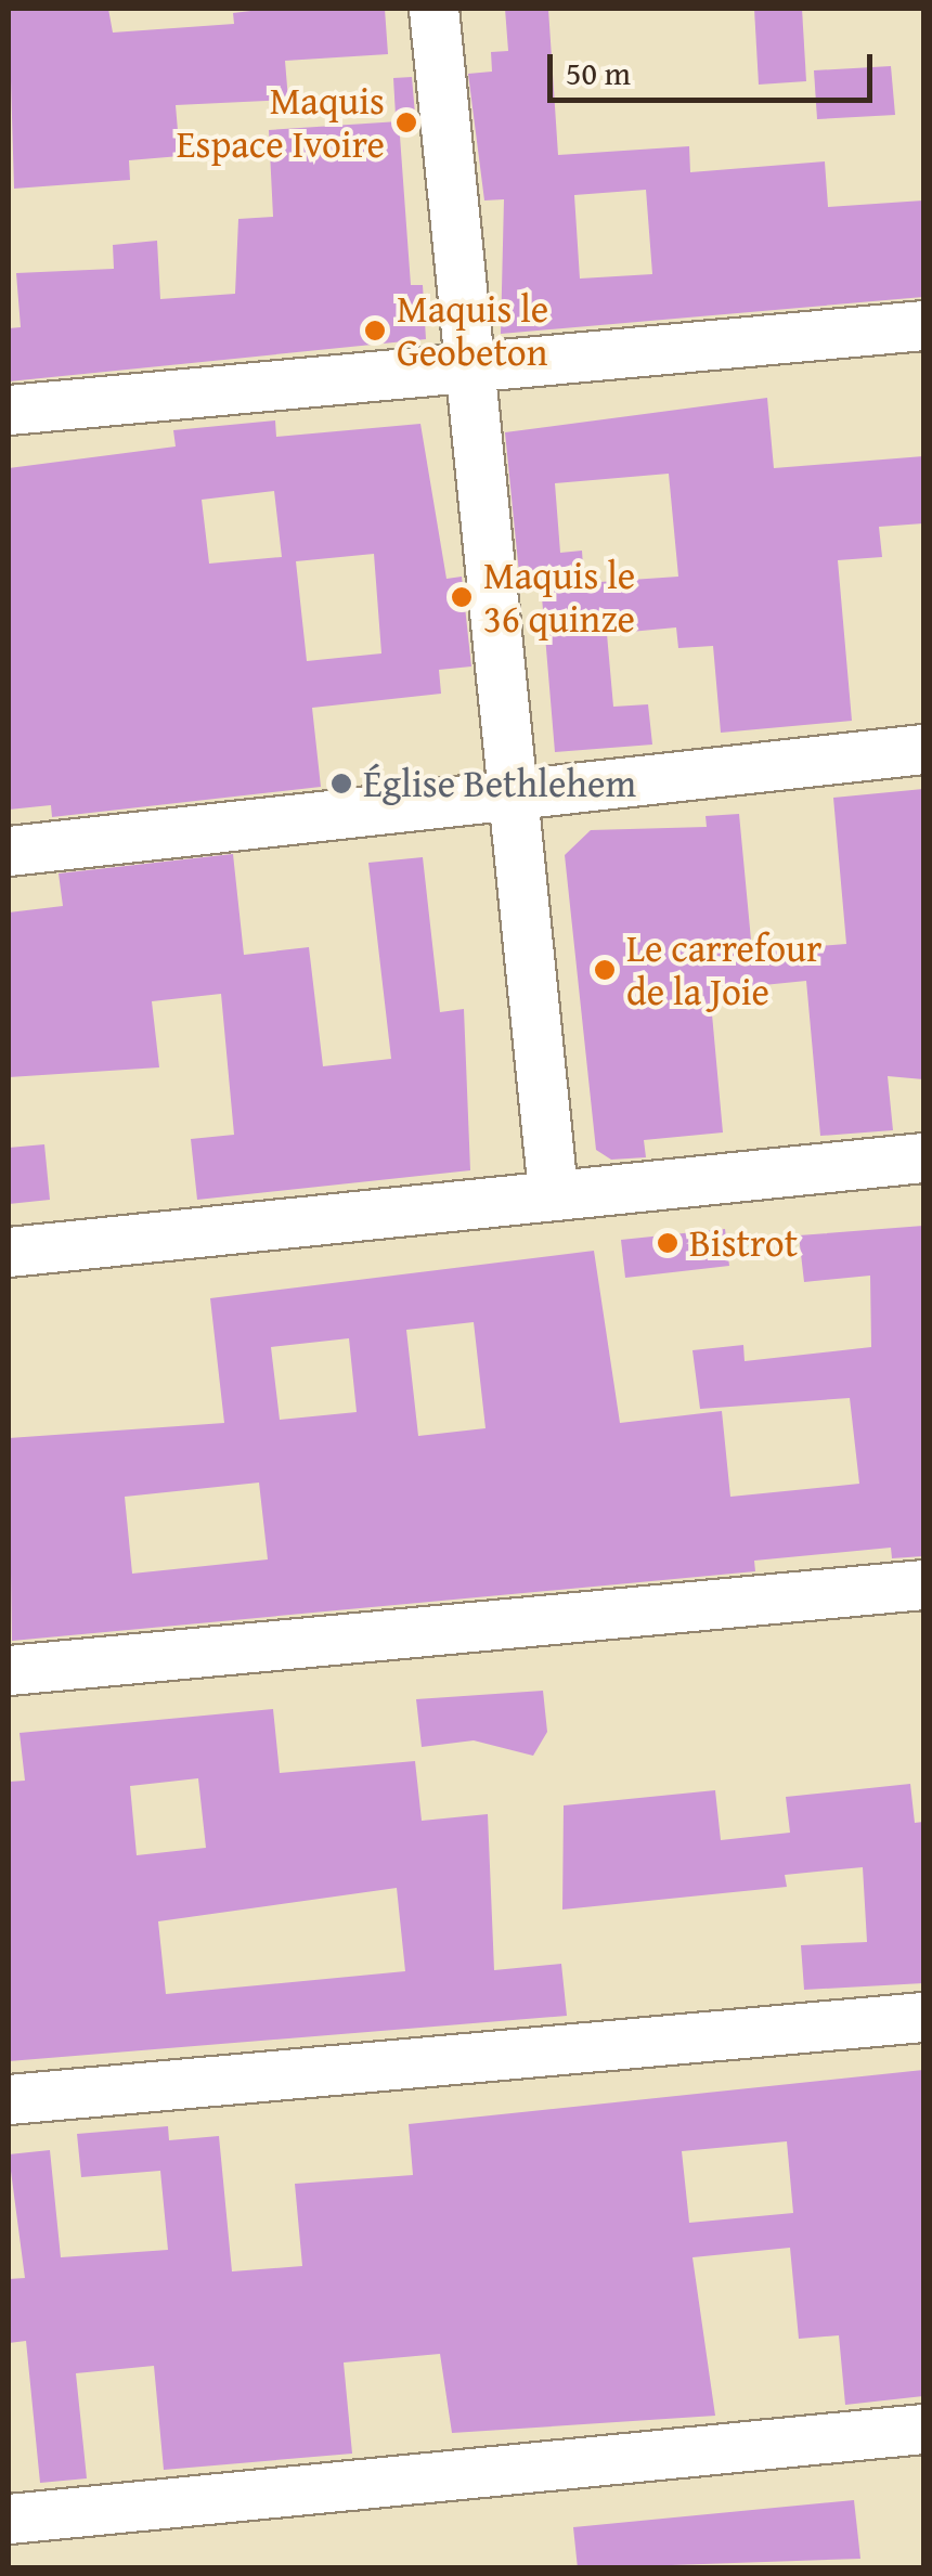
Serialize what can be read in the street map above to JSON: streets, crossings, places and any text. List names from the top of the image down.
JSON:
{
  "places": [
    "Maquis Espace Ivoire",
    "Maquis le Geobeton",
    "Maquis le 36 quinze",
    "Église Bethlehem",
    "Le carrefour de la Joie",
    "Bistrot"
  ],
  "scale_bar": "50 m"
}
